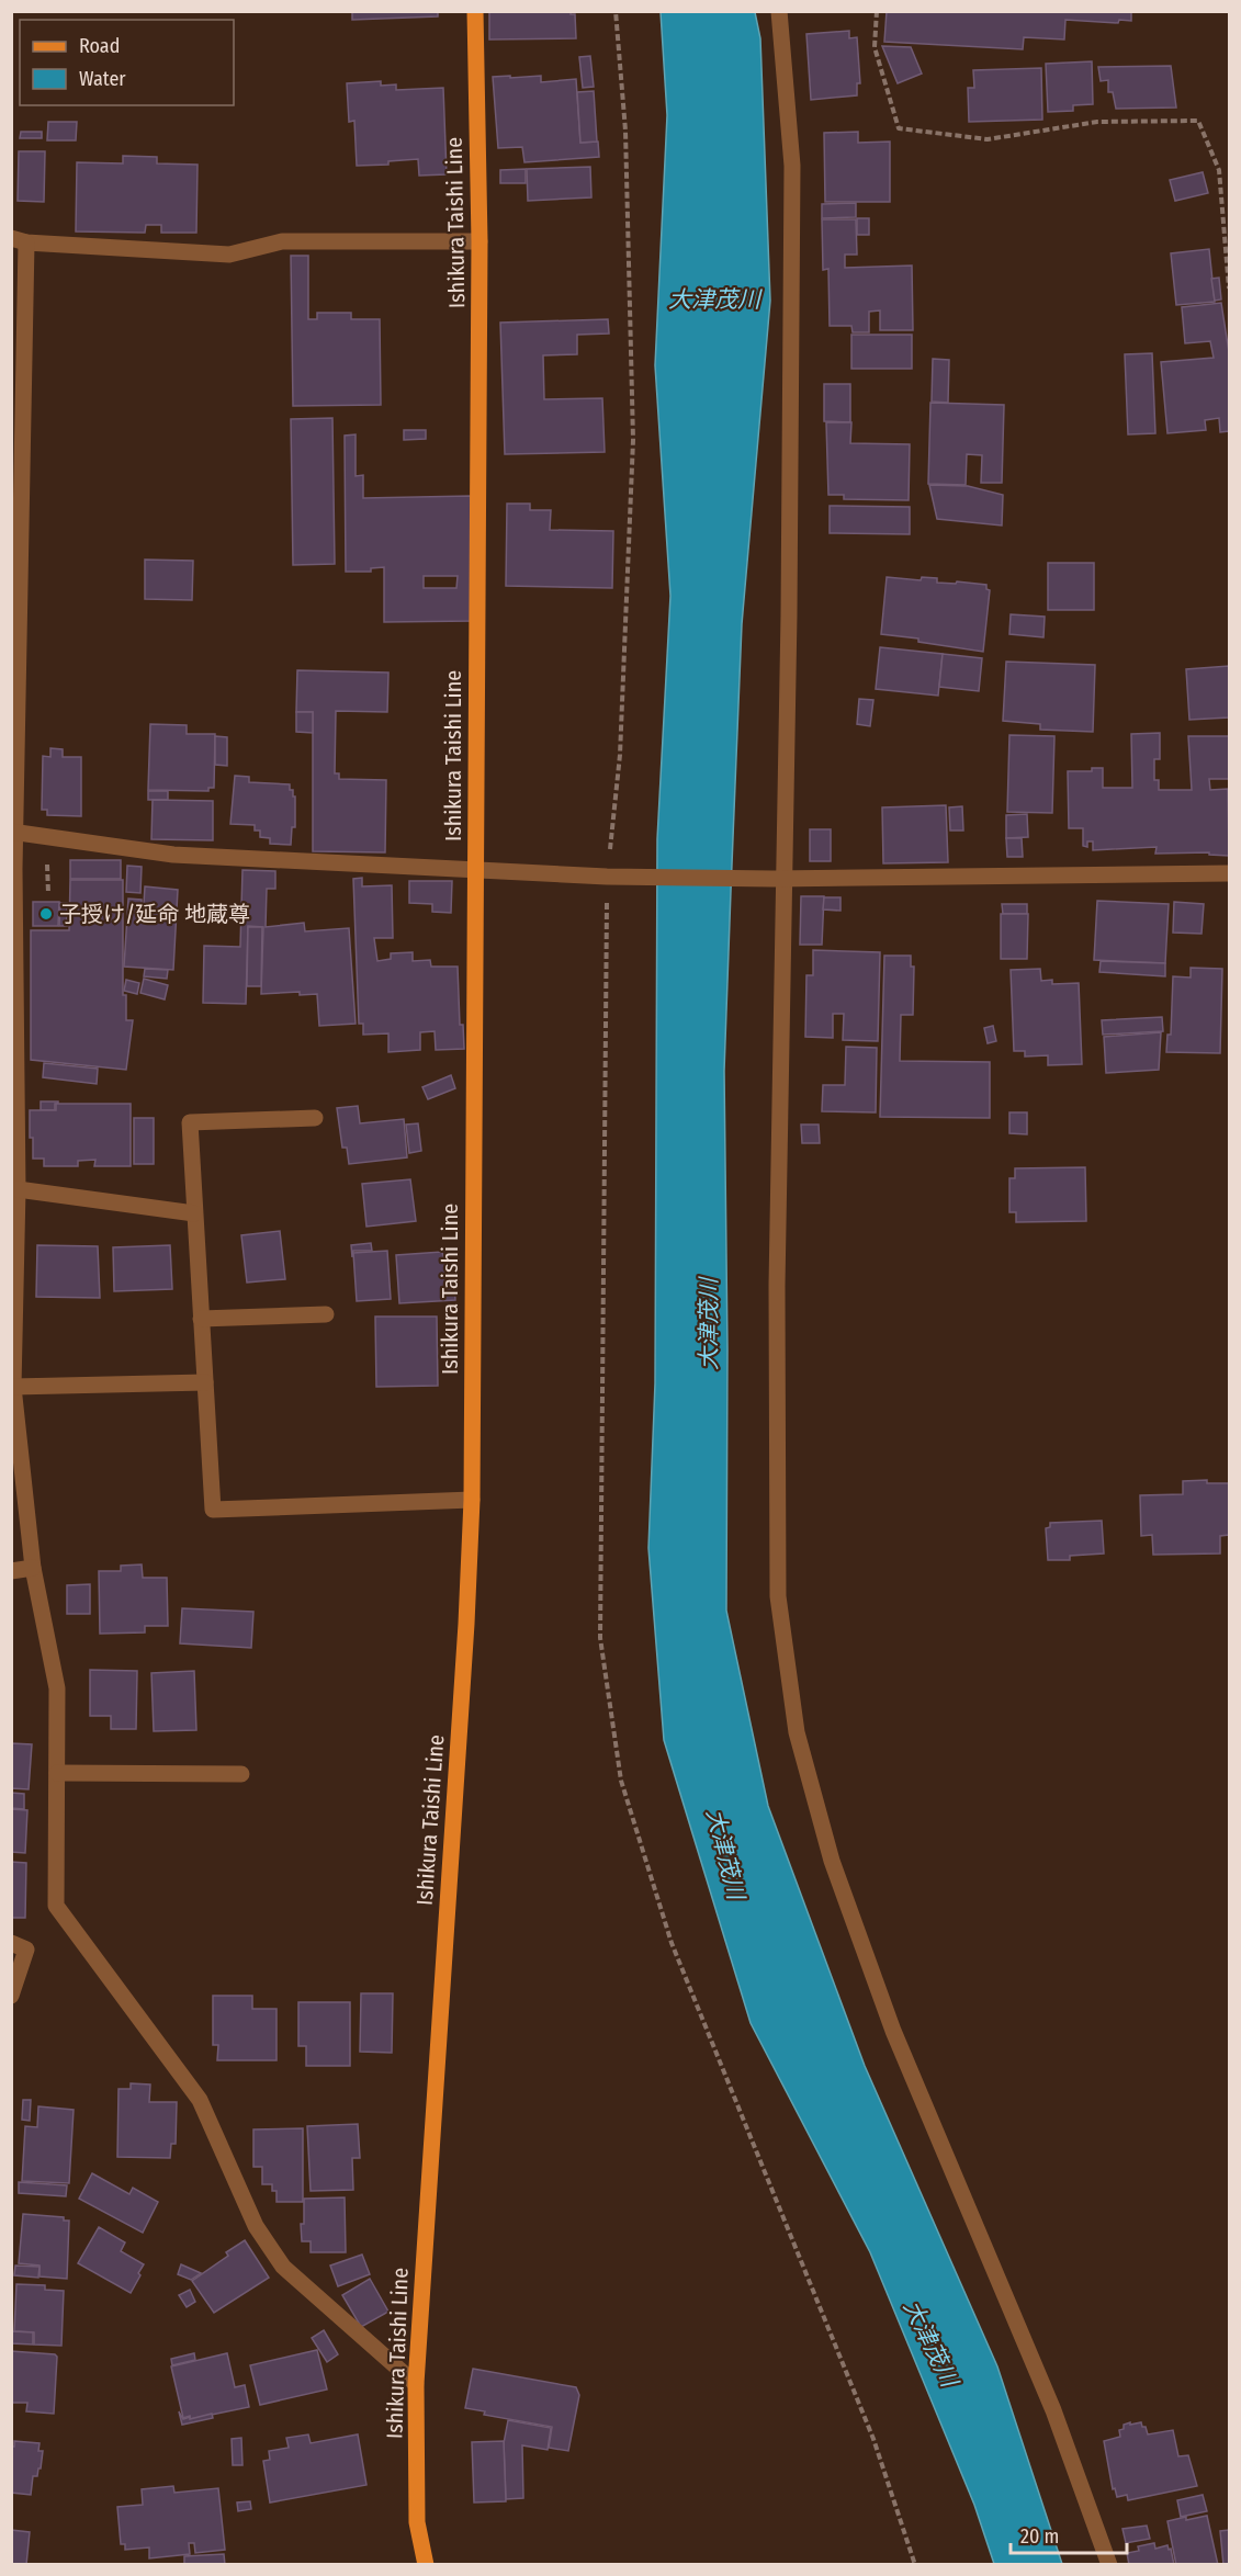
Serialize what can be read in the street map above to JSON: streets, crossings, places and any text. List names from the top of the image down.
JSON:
{
  "streets": {
    "main road": ["Ishikura Taishi Line"]
  },
  "water": ["大津茂川"],
  "places": ["子授け/延命 地蔵尊"],
  "legend": ["Road", "Water"],
  "scale_bar": "20 m"
}
